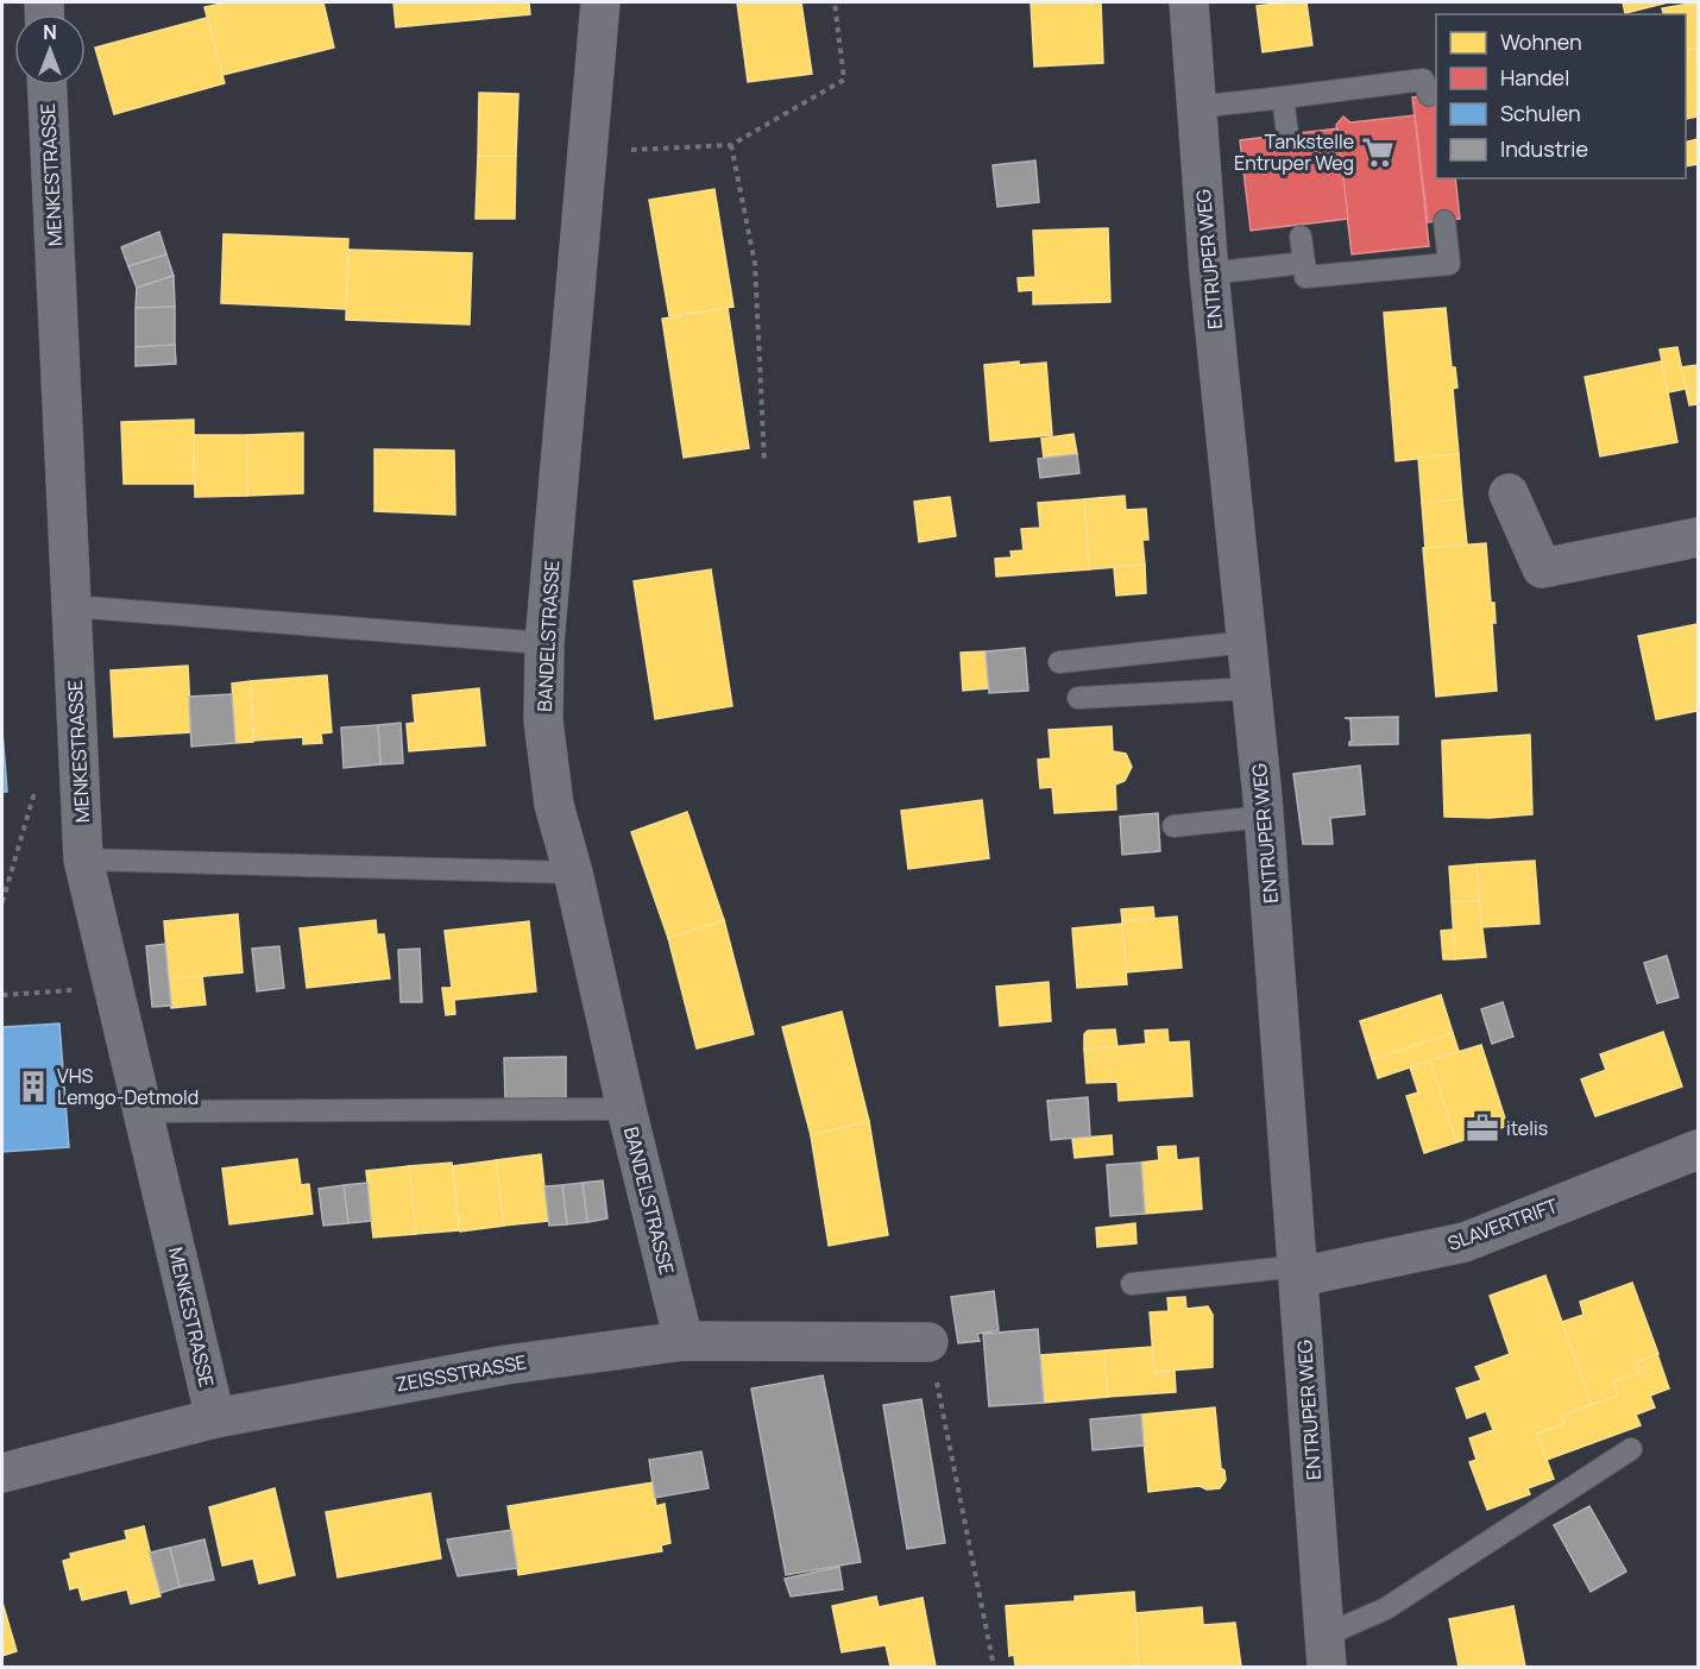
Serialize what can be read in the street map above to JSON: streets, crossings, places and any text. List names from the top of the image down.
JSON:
{
  "streets": {
    "street": [
      "MENKESTRASSE",
      "ENTRUPER WEG",
      "BANDELSTRASSE",
      "SLAVERTRIFT",
      "ZEISSSTRASSE"
    ]
  },
  "crossings": [
    ["MENKESTRASSE", "ZEISSSTRASSE"],
    ["ENTRUPER WEG", "SLAVERTRIFT"],
    ["BANDELSTRASSE", "ZEISSSTRASSE"]
  ],
  "places": {
    "supermarket": ["Tankstelle Entruper Weg"],
    "building": ["VHS Lemgo-Detmold"],
    "office": ["itelis"]
  },
  "legend": [
    "Wohnen",
    "Handel",
    "Schulen",
    "Industrie"
  ],
  "north": "top"
}
